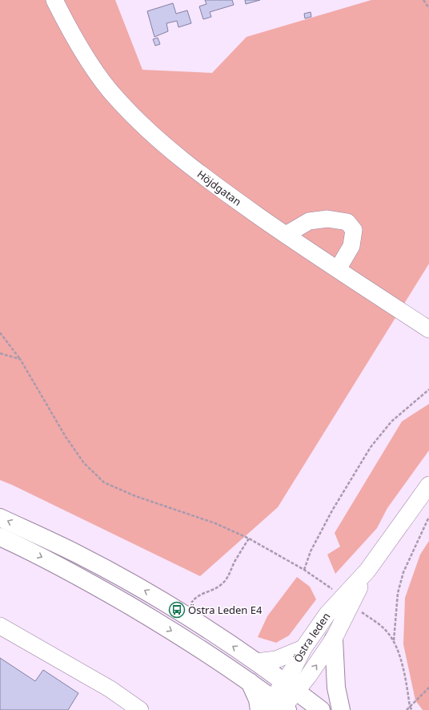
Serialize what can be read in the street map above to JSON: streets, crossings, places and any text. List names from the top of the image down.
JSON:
{
  "streets": {
    "street": ["Höjdgatan", "Östra leden"]
  },
  "places": {
    "bus stop": ["Östra Leden E4"]
  }
}
